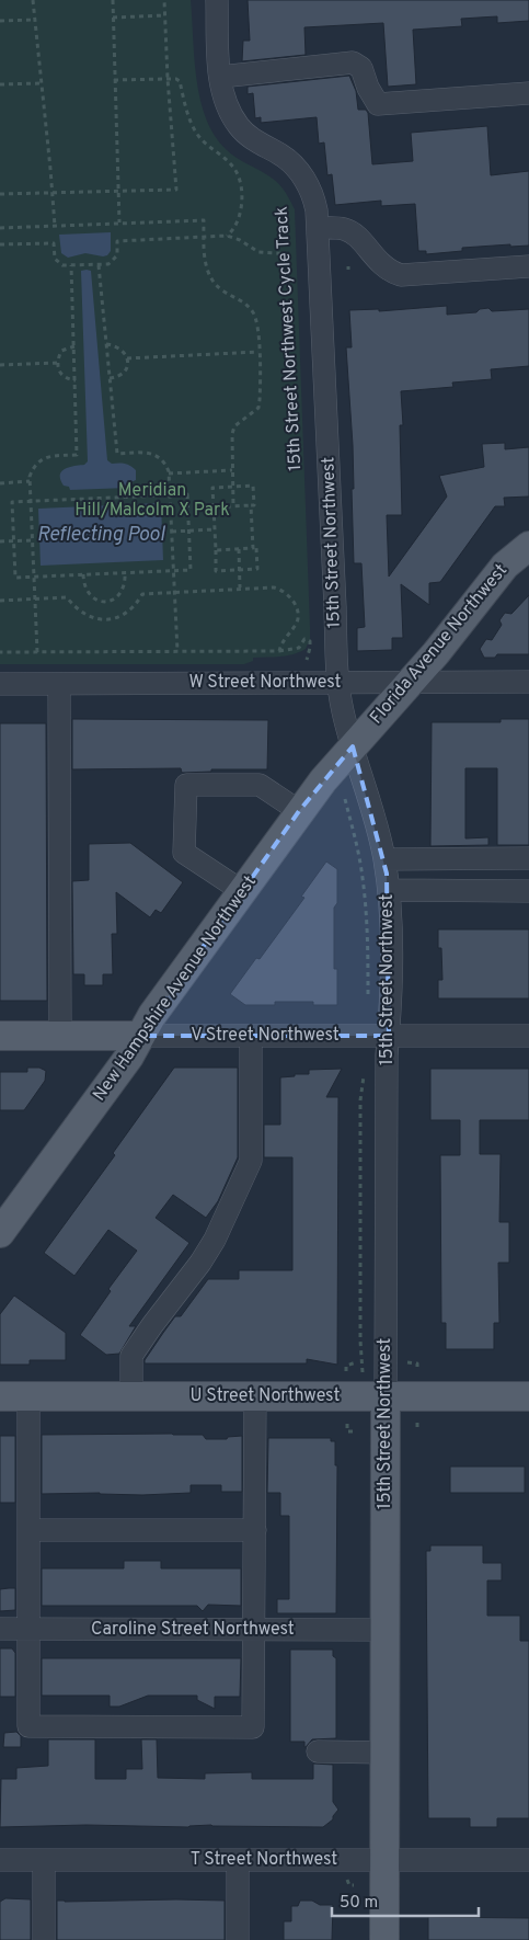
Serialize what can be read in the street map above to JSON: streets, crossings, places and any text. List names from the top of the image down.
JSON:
{
  "streets": {
    "main road": [
      "15th Street Northwest",
      "Florida Avenue Northwest",
      "New Hampshire Avenue Northwest",
      "V Street Northwest",
      "U Street Northwest"
    ],
    "street": ["W Street Northwest", "Caroline Street Northwest", "T Street Northwest"]
  },
  "crossings": [
    ["15th Street Northwest", "Florida Avenue Northwest"],
    ["15th Street Northwest", "W Street Northwest"],
    ["15th Street Northwest", "New Hampshire Avenue Northwest"],
    ["15th Street Northwest", "V Street Northwest"],
    ["15th Street Northwest", "U Street Northwest"],
    ["15th Street Northwest", "Caroline Street Northwest"],
    ["15th Street Northwest", "T Street Northwest"],
    ["Florida Avenue Northwest", "W Street Northwest"],
    ["Florida Avenue Northwest", "New Hampshire Avenue Northwest"],
    ["New Hampshire Avenue Northwest", "V Street Northwest"]
  ],
  "water": ["Reflecting Pool"],
  "parks": ["Meridian Hill/Malcolm X Park"],
  "scale_bar": "50 m"
}
